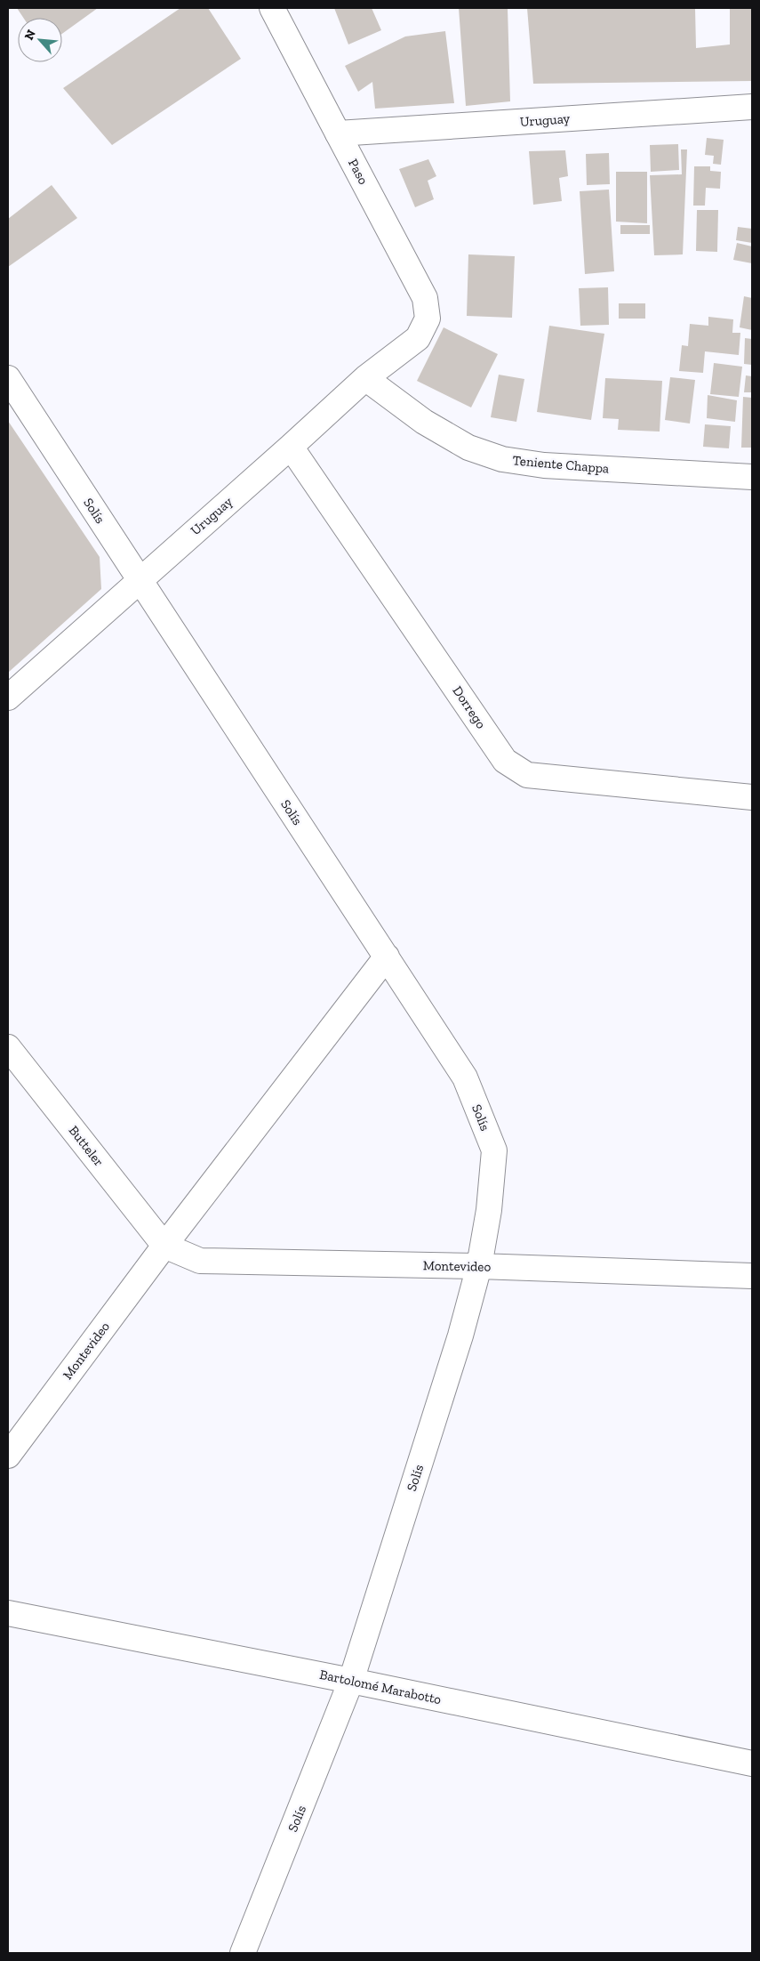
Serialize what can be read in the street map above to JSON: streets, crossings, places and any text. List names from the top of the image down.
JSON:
{
  "streets": {
    "street": [
      "Uruguay",
      "Paso",
      "Teniente Chappa",
      "Solís",
      "Dorrego",
      "Butteler",
      "Montevideo",
      "Bartolomé Marabotto"
    ]
  },
  "crossings": [
    ["Uruguay", "Paso"],
    ["Uruguay", "Teniente Chappa"],
    ["Uruguay", "Solís"],
    ["Uruguay", "Dorrego"],
    ["Solís", "Montevideo"],
    ["Solís", "Bartolomé Marabotto"],
    ["Butteler", "Montevideo"]
  ],
  "north": "top left"
}
